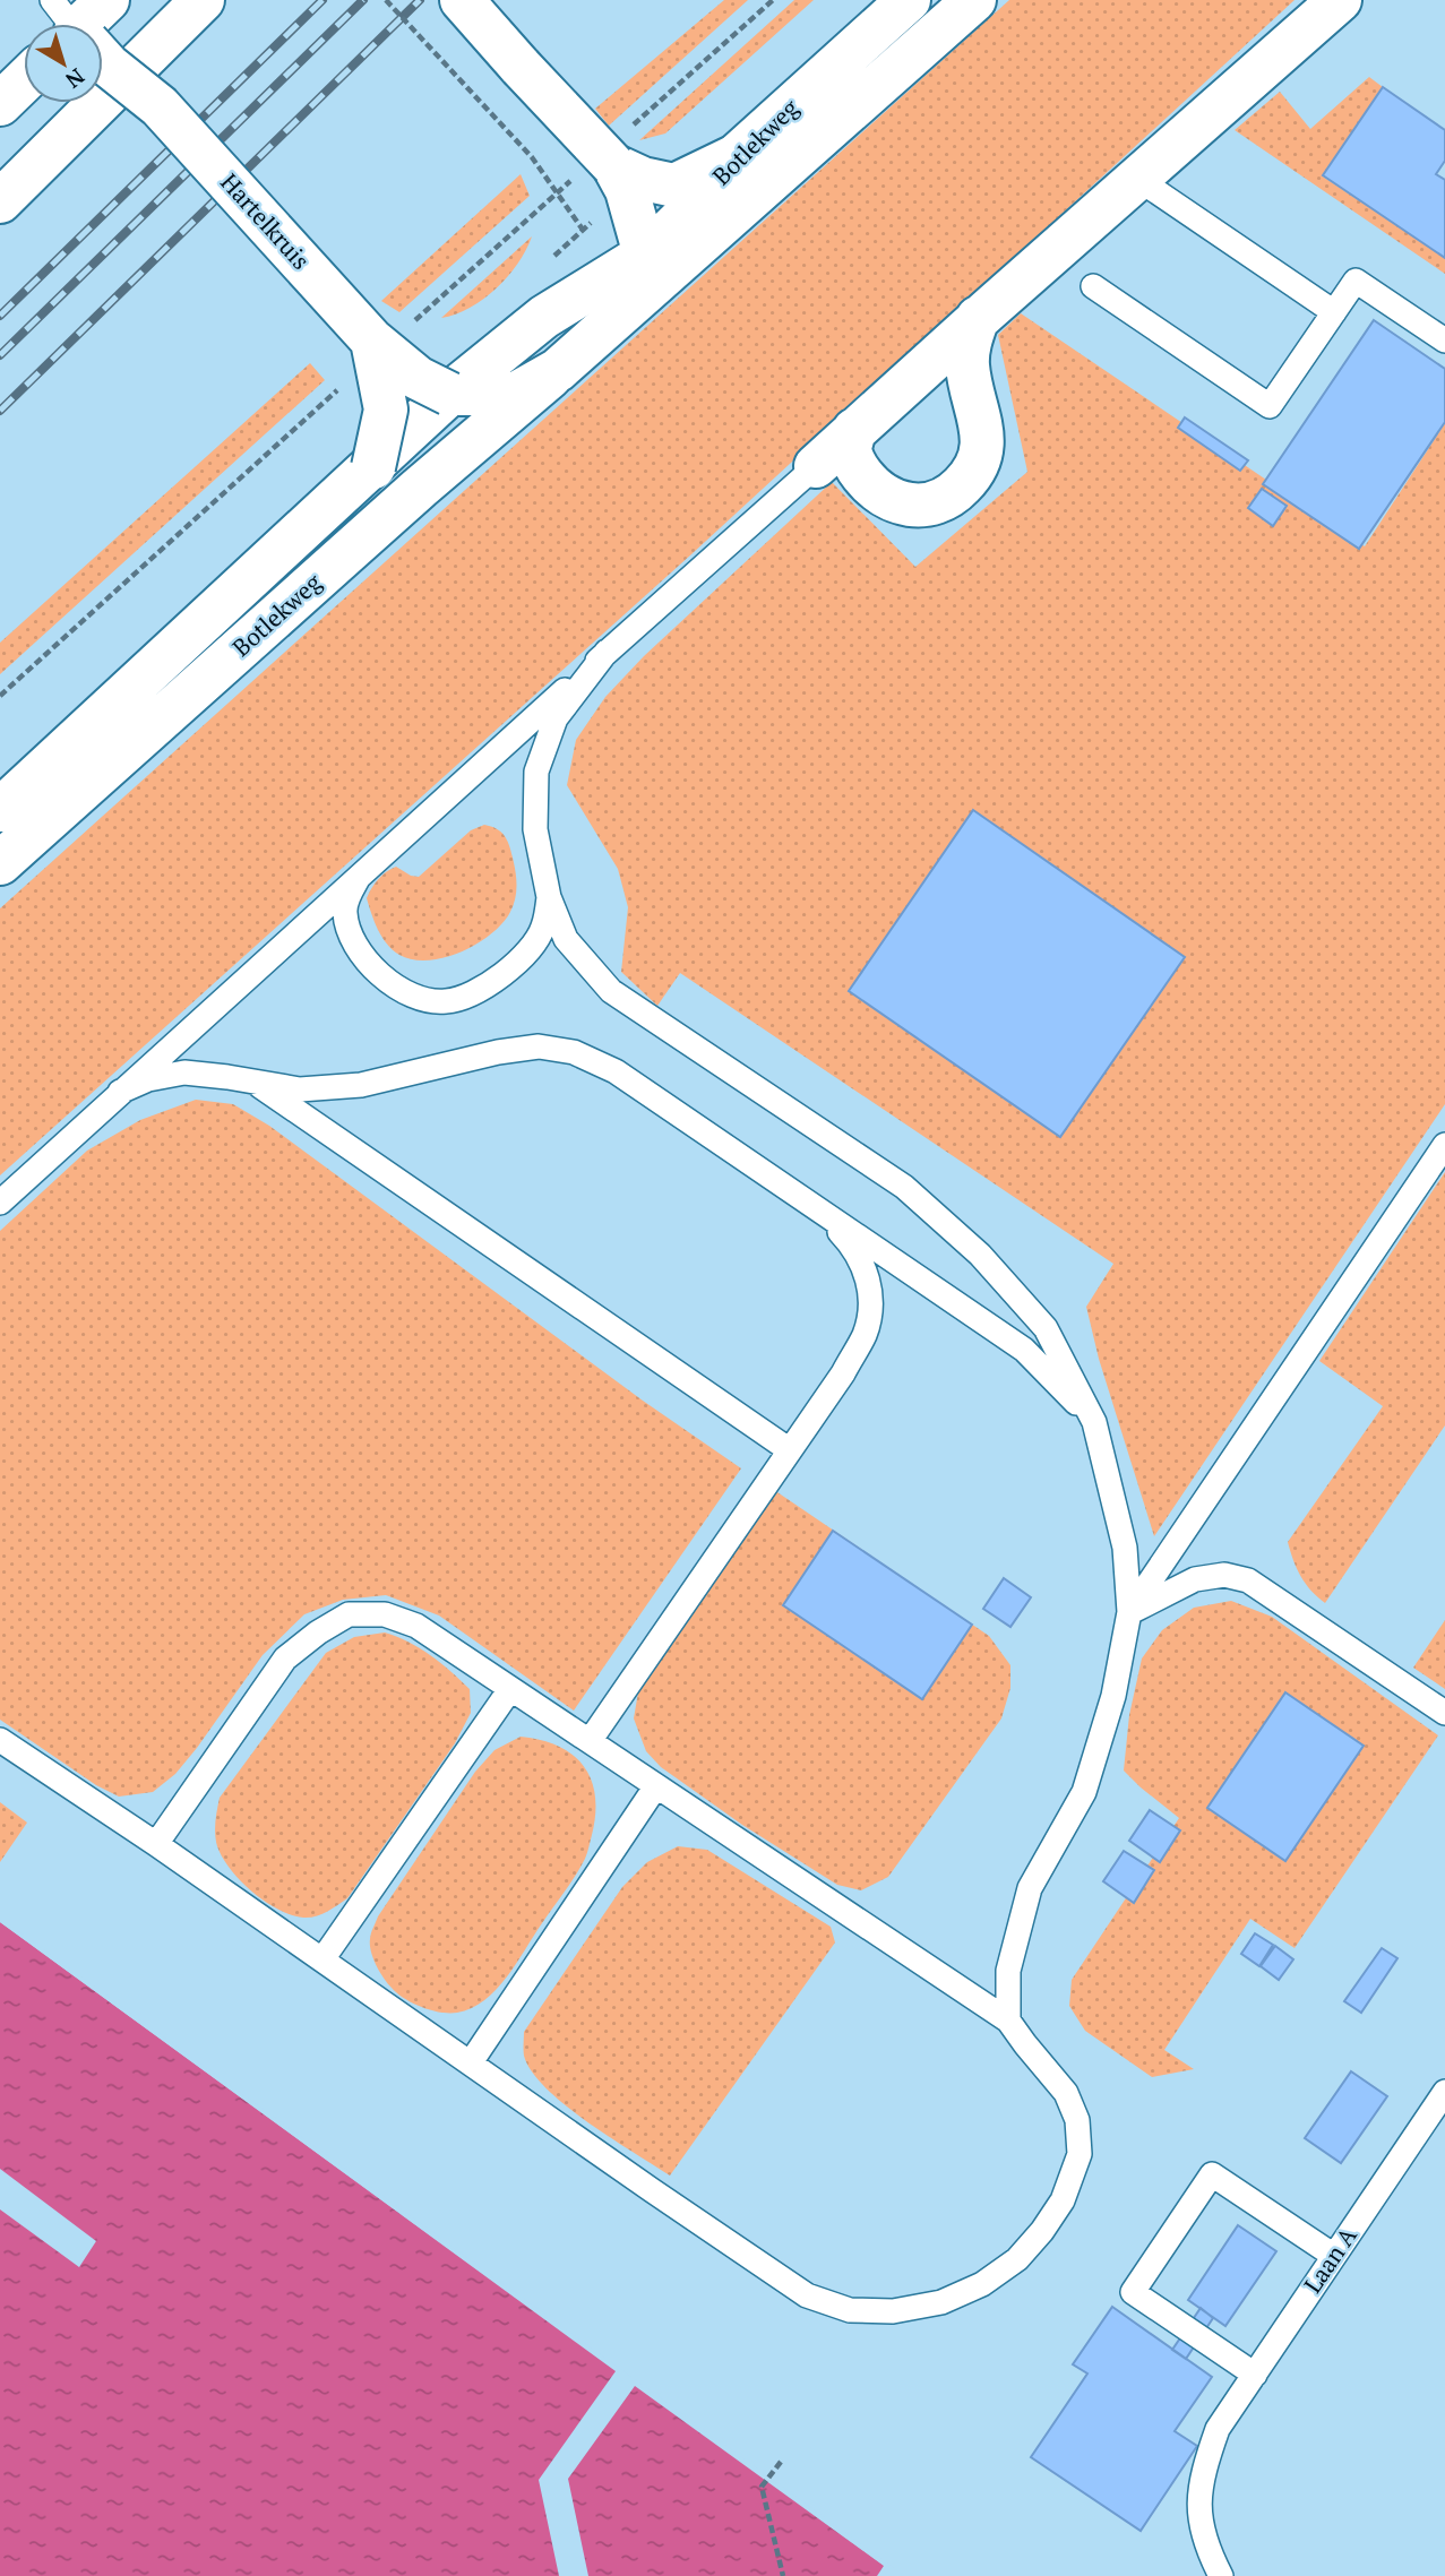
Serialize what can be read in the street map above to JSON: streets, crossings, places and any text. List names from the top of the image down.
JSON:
{
  "streets": {
    "main road": ["Botlekweg", "Hartelkruis"],
    "lane": ["Laan A"]
  },
  "crossings": [
    ["Botlekweg", "Hartelkruis"]
  ],
  "north": "bottom right"
}
